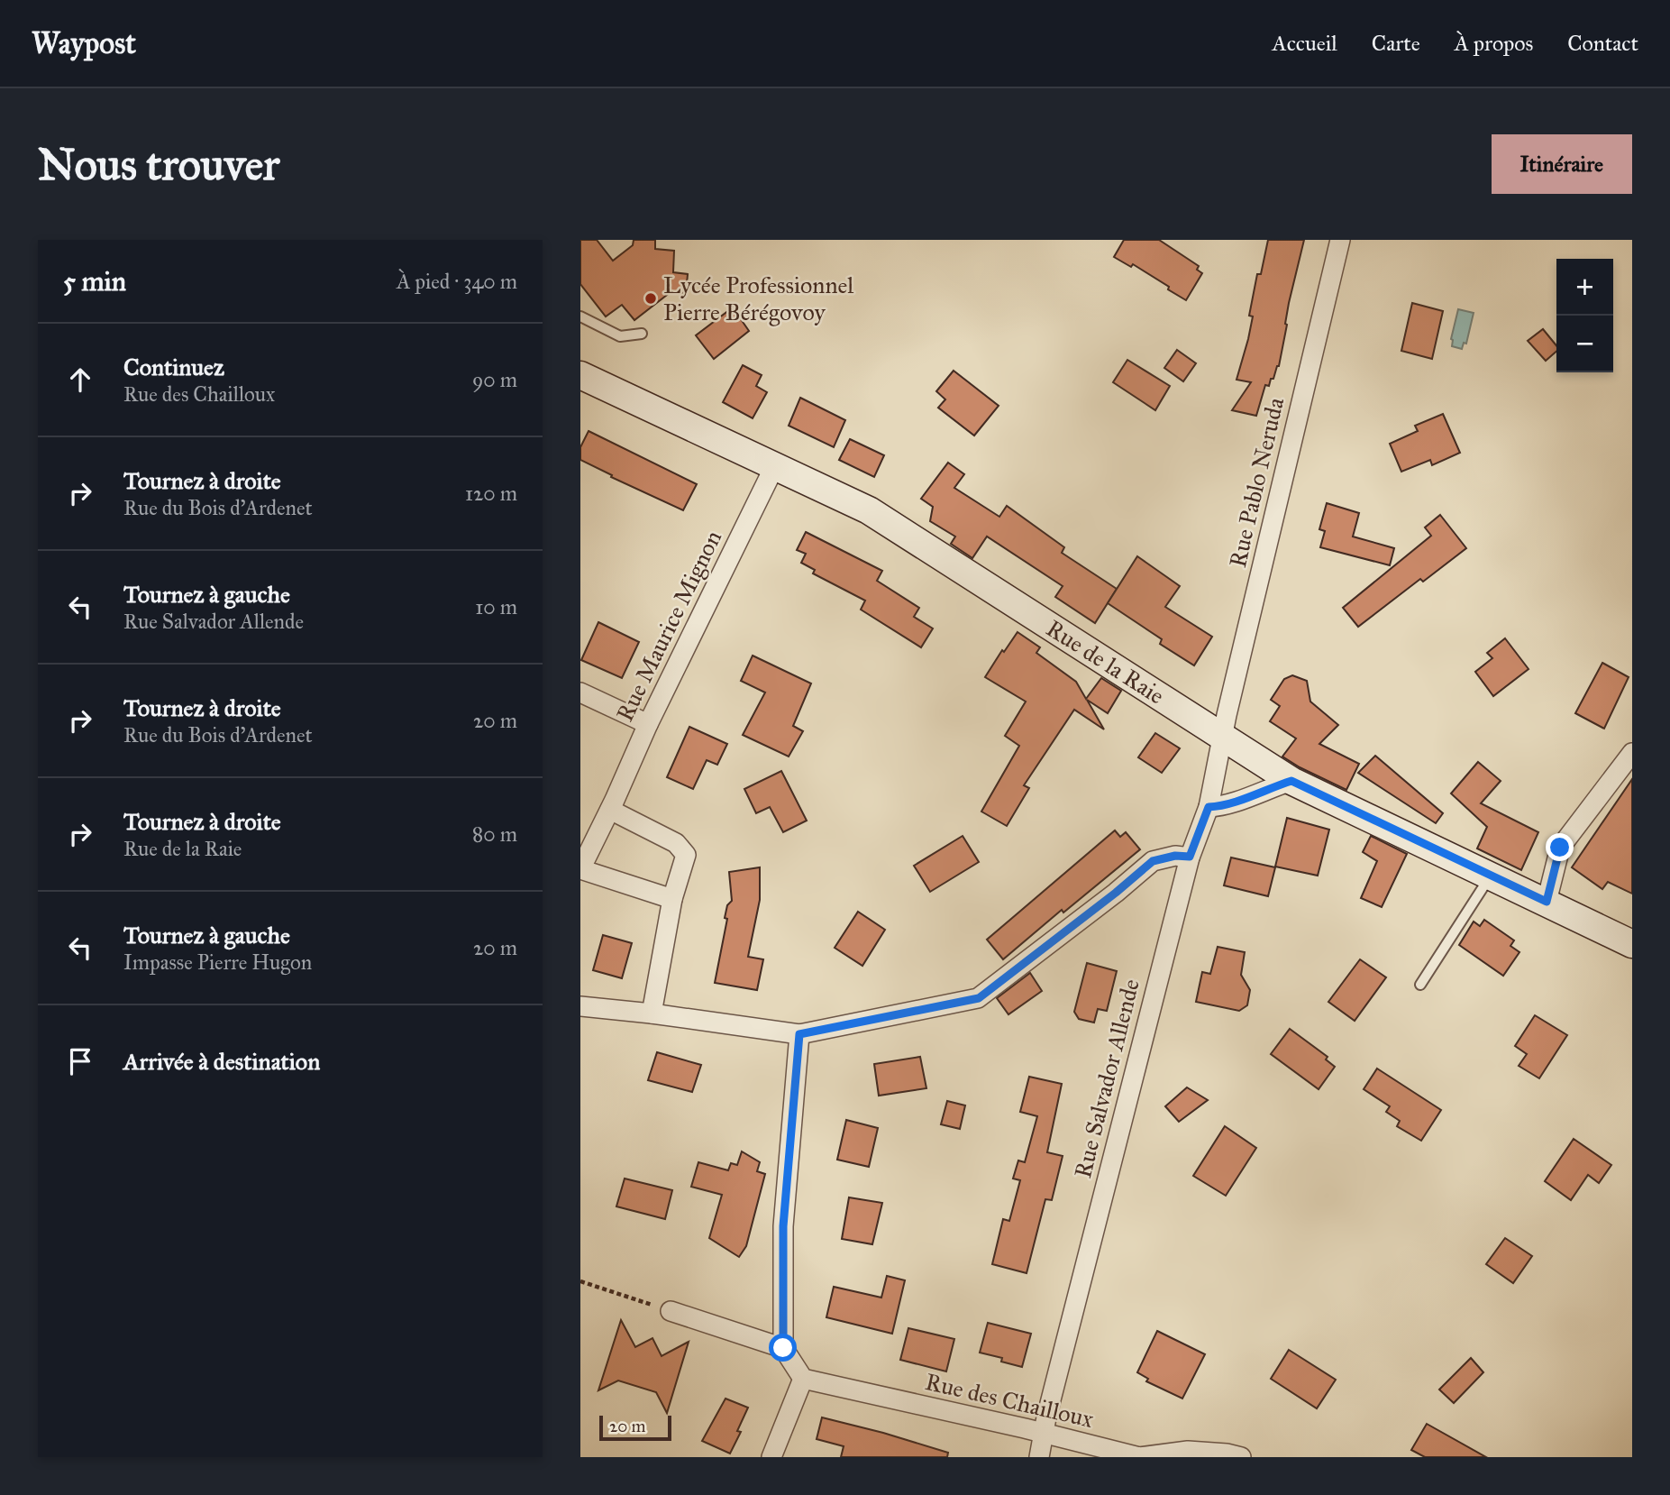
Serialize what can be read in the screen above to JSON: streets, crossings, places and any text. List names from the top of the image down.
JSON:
{
  "streets": {
    "street": [
      "Rue Pablo Neruda",
      "Rue Maurice Mignon",
      "Rue de la Raie",
      "Rue Salvador Allende",
      "Rue des Chailloux"
    ]
  },
  "crossings": [
    ["Rue Pablo Neruda", "Rue de la Raie"],
    ["Rue Pablo Neruda", "Rue Salvador Allende"],
    ["Rue Maurice Mignon", "Rue de la Raie"],
    ["Rue de la Raie", "Rue Salvador Allende"],
    ["Rue Salvador Allende", "Rue des Chailloux"]
  ],
  "places": ["Lycée Professionnel Pierre Bérégovoy"],
  "scale_bar": "20 m",
  "page": {
    "header": "Waypost",
    "nav": [
      "Accueil",
      "Carte",
      "À propos",
      "Contact"
    ],
    "buttons": "Itinéraire",
    "title": "Nous trouver",
    "heading": ["5 min", "À pied · 340 m"],
    "map_buttons": ["+", "−"],
    "list": [
      ["Continuez", "Rue des Chailloux", "90 m"],
      ["Tournez à droite", "Rue du Bois d'Ardenet", "120 m"],
      ["Tournez à gauche", "Rue Salvador Allende", "10 m"],
      ["Tournez à droite", "Rue du Bois d'Ardenet", "20 m"],
      ["Tournez à droite", "Rue de la Raie", "80 m"],
      ["Tournez à gauche", "Impasse Pierre Hugon", "20 m"],
      "Arrivée à destination"
    ],
    "scale": "20 m"
  }
}
